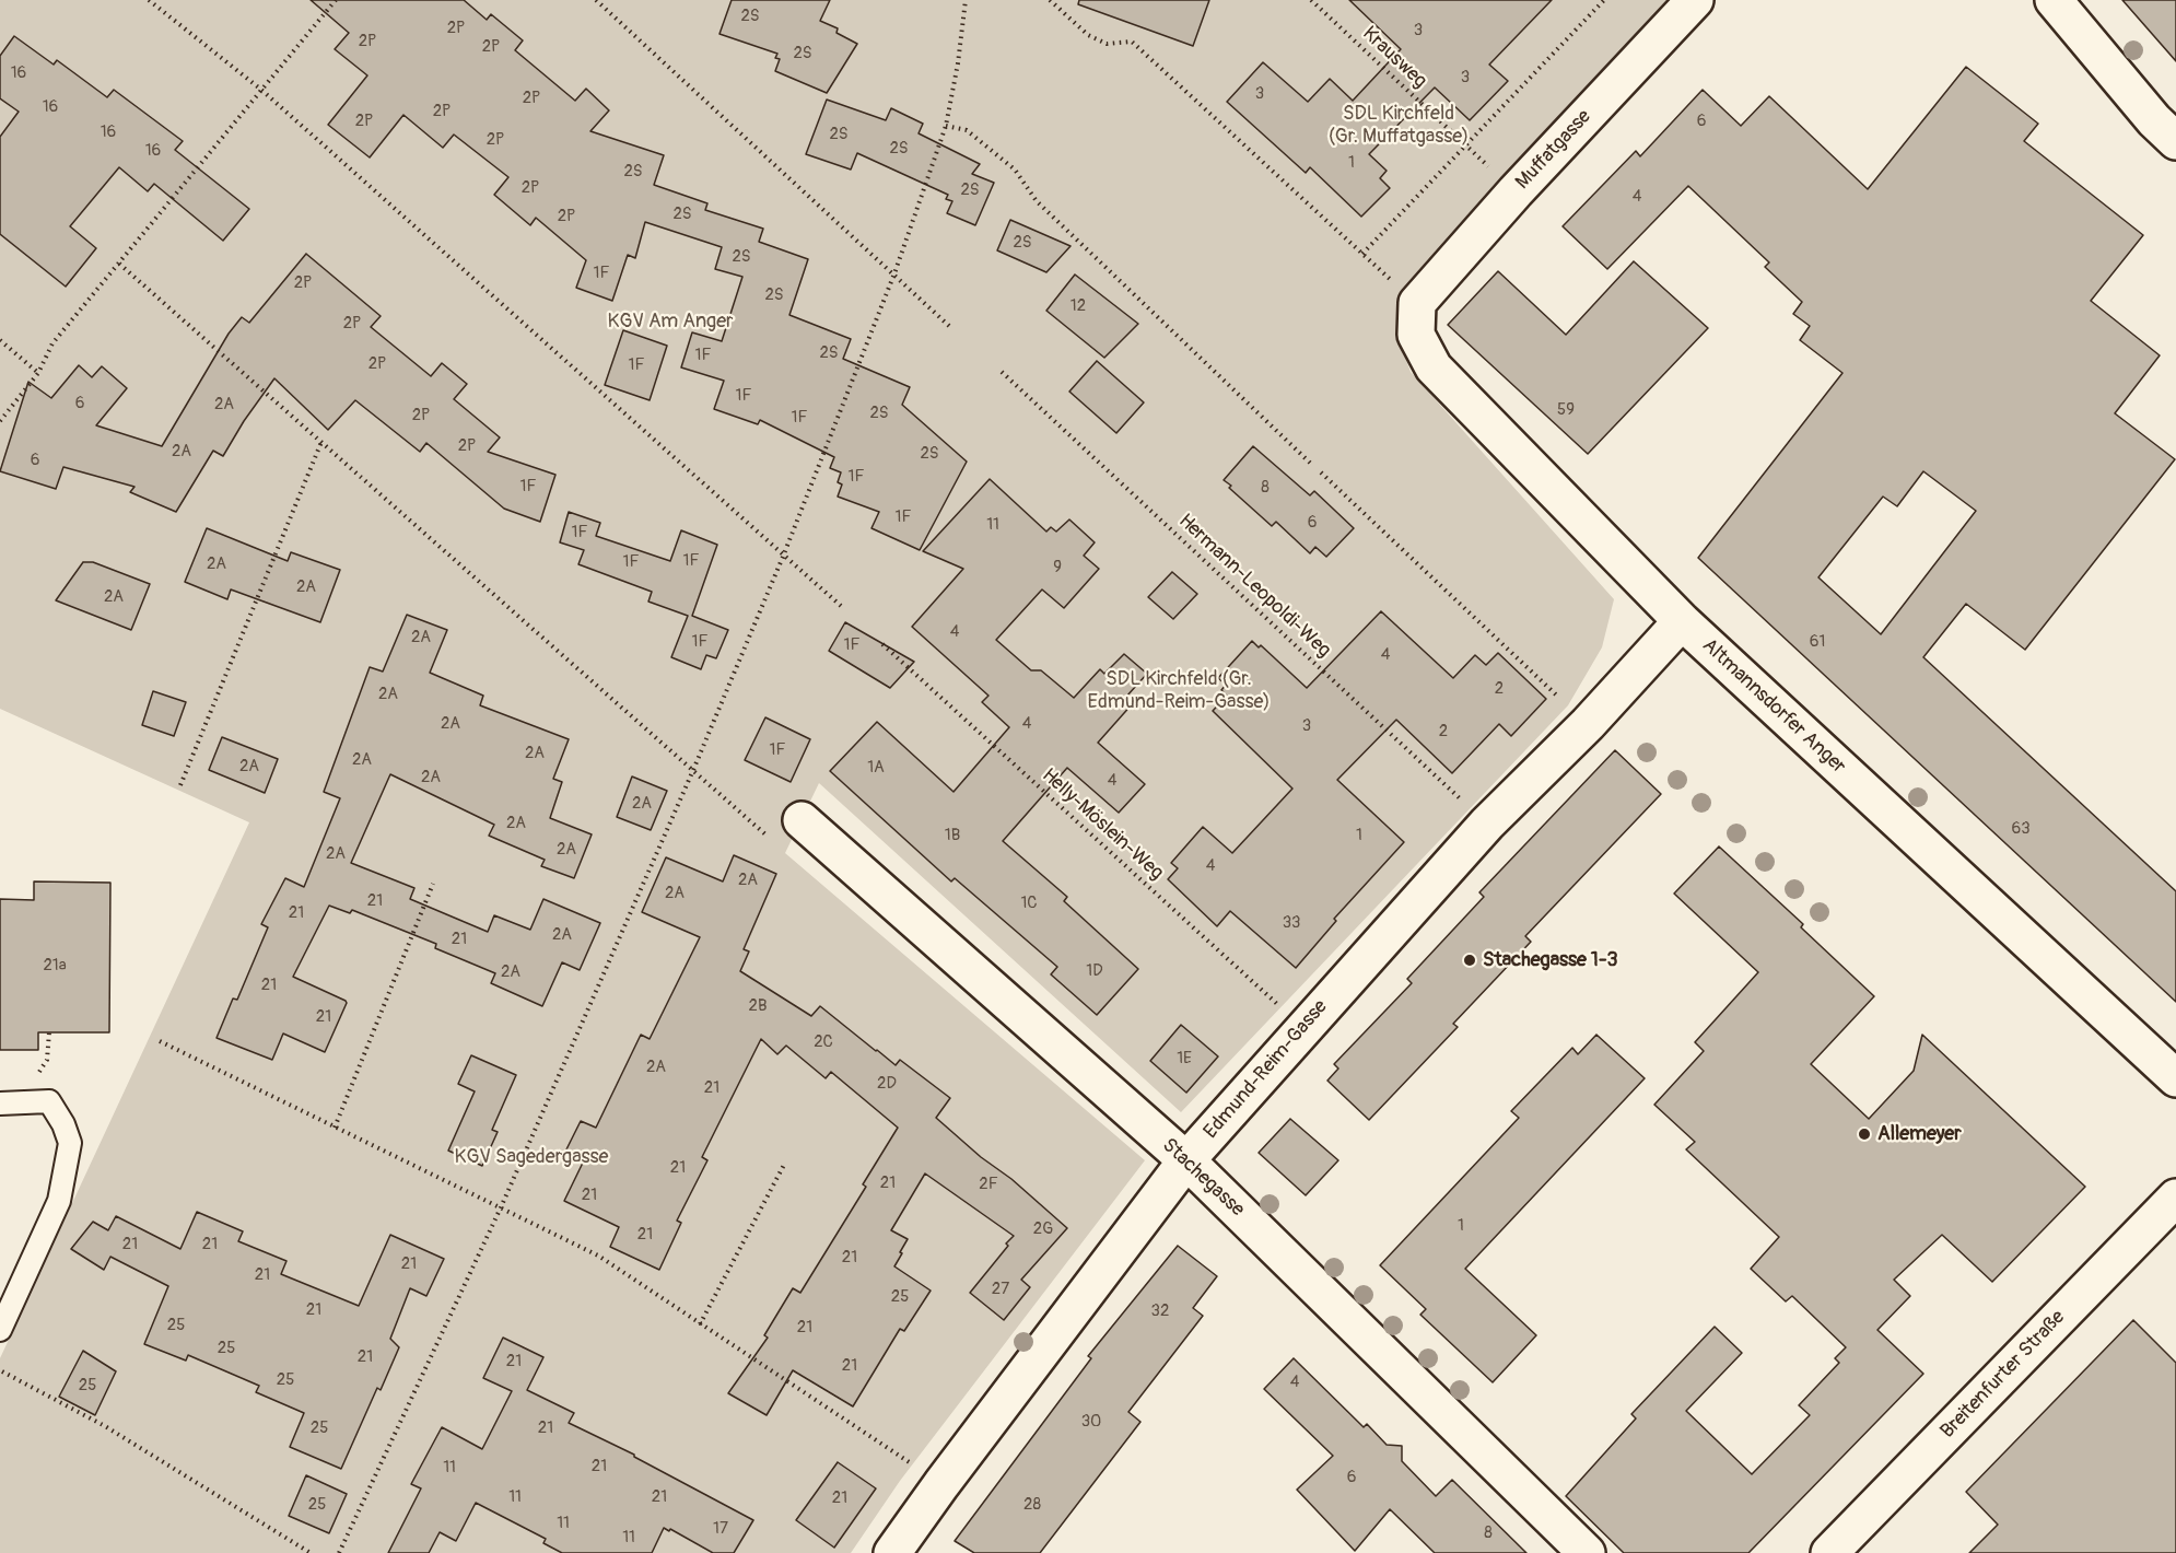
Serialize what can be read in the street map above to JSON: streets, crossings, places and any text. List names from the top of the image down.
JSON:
{
  "streets": {
    "street": [
      "Muffatgasse",
      "Altmannsdorfer Anger",
      "Edmund-Reim-Gasse",
      "Stachegasse",
      "Breitenfurter Straße"
    ],
    "path": ["Krausweg", "Hermann-Leopoldi-Weg", "Helly-Möslein-Weg"]
  },
  "crossings": [
    ["Krausweg", "Muffatgasse"],
    ["Muffatgasse", "Altmannsdorfer Anger"],
    ["Hermann-Leopoldi-Weg", "Edmund-Reim-Gasse"],
    ["Altmannsdorfer Anger", "Edmund-Reim-Gasse"],
    ["Helly-Möslein-Weg", "Edmund-Reim-Gasse"],
    ["Edmund-Reim-Gasse", "Stachegasse"]
  ],
  "parks": [
    "SDL Kirchfeld (Gr. Muffatgasse)",
    "KGV Am Anger",
    "SDL Kirchfeld (Gr. Edmund-Reim-Gasse)",
    "KGV Sagedergasse"
  ],
  "places": ["Stachegasse 1-3", "Allemeyer"],
  "house_numbers": [
    "2S",
    "2P",
    "3",
    "2P",
    "2P",
    "2S",
    "16",
    "3",
    "3",
    "2P",
    "16",
    "2P",
    "2P",
    "6",
    "16",
    "2S",
    "2P",
    "2S",
    "16",
    "1",
    "2S",
    "2P",
    "2S",
    "4",
    "2S",
    "2P",
    "2S",
    "2S",
    "1F",
    "2P",
    "2S",
    "12",
    "2P",
    "2S",
    "1F",
    "2P",
    "1F",
    "1F",
    "6",
    "2A",
    "59",
    "2S",
    "2P",
    "1F",
    "2P",
    "2A",
    "2S",
    "6",
    "1F",
    "1F",
    "8",
    "1F",
    "6",
    "11",
    "1F",
    "1F",
    "1F",
    "2A",
    "9",
    "2A",
    "2A",
    "4",
    "2A",
    "1F",
    "61",
    "1F",
    "4",
    "2",
    "2A",
    "2A",
    "4",
    "3",
    "2",
    "1F",
    "2A",
    "2A",
    "2A",
    "1A",
    "2A",
    "4",
    "2A",
    "2A",
    "63",
    "1B",
    "1",
    "2A",
    "2A",
    "4",
    "2A",
    "2A",
    "21",
    "1C",
    "21",
    "33",
    "2A",
    "21",
    "21a",
    "1D",
    "2A",
    "21",
    "2B",
    "21",
    "2C",
    "1E",
    "2A",
    "2D",
    "21",
    "21",
    "21",
    "2F",
    "21",
    "1",
    "2G",
    "21",
    "21",
    "21",
    "21",
    "21",
    "21",
    "27",
    "25",
    "21",
    "32",
    "25",
    "21",
    "25",
    "21",
    "21",
    "21",
    "25",
    "4",
    "25",
    "30",
    "25",
    "21",
    "21",
    "11",
    "6",
    "11",
    "21",
    "21",
    "25",
    "28",
    "11",
    "17",
    "8",
    "11"
  ]
}
